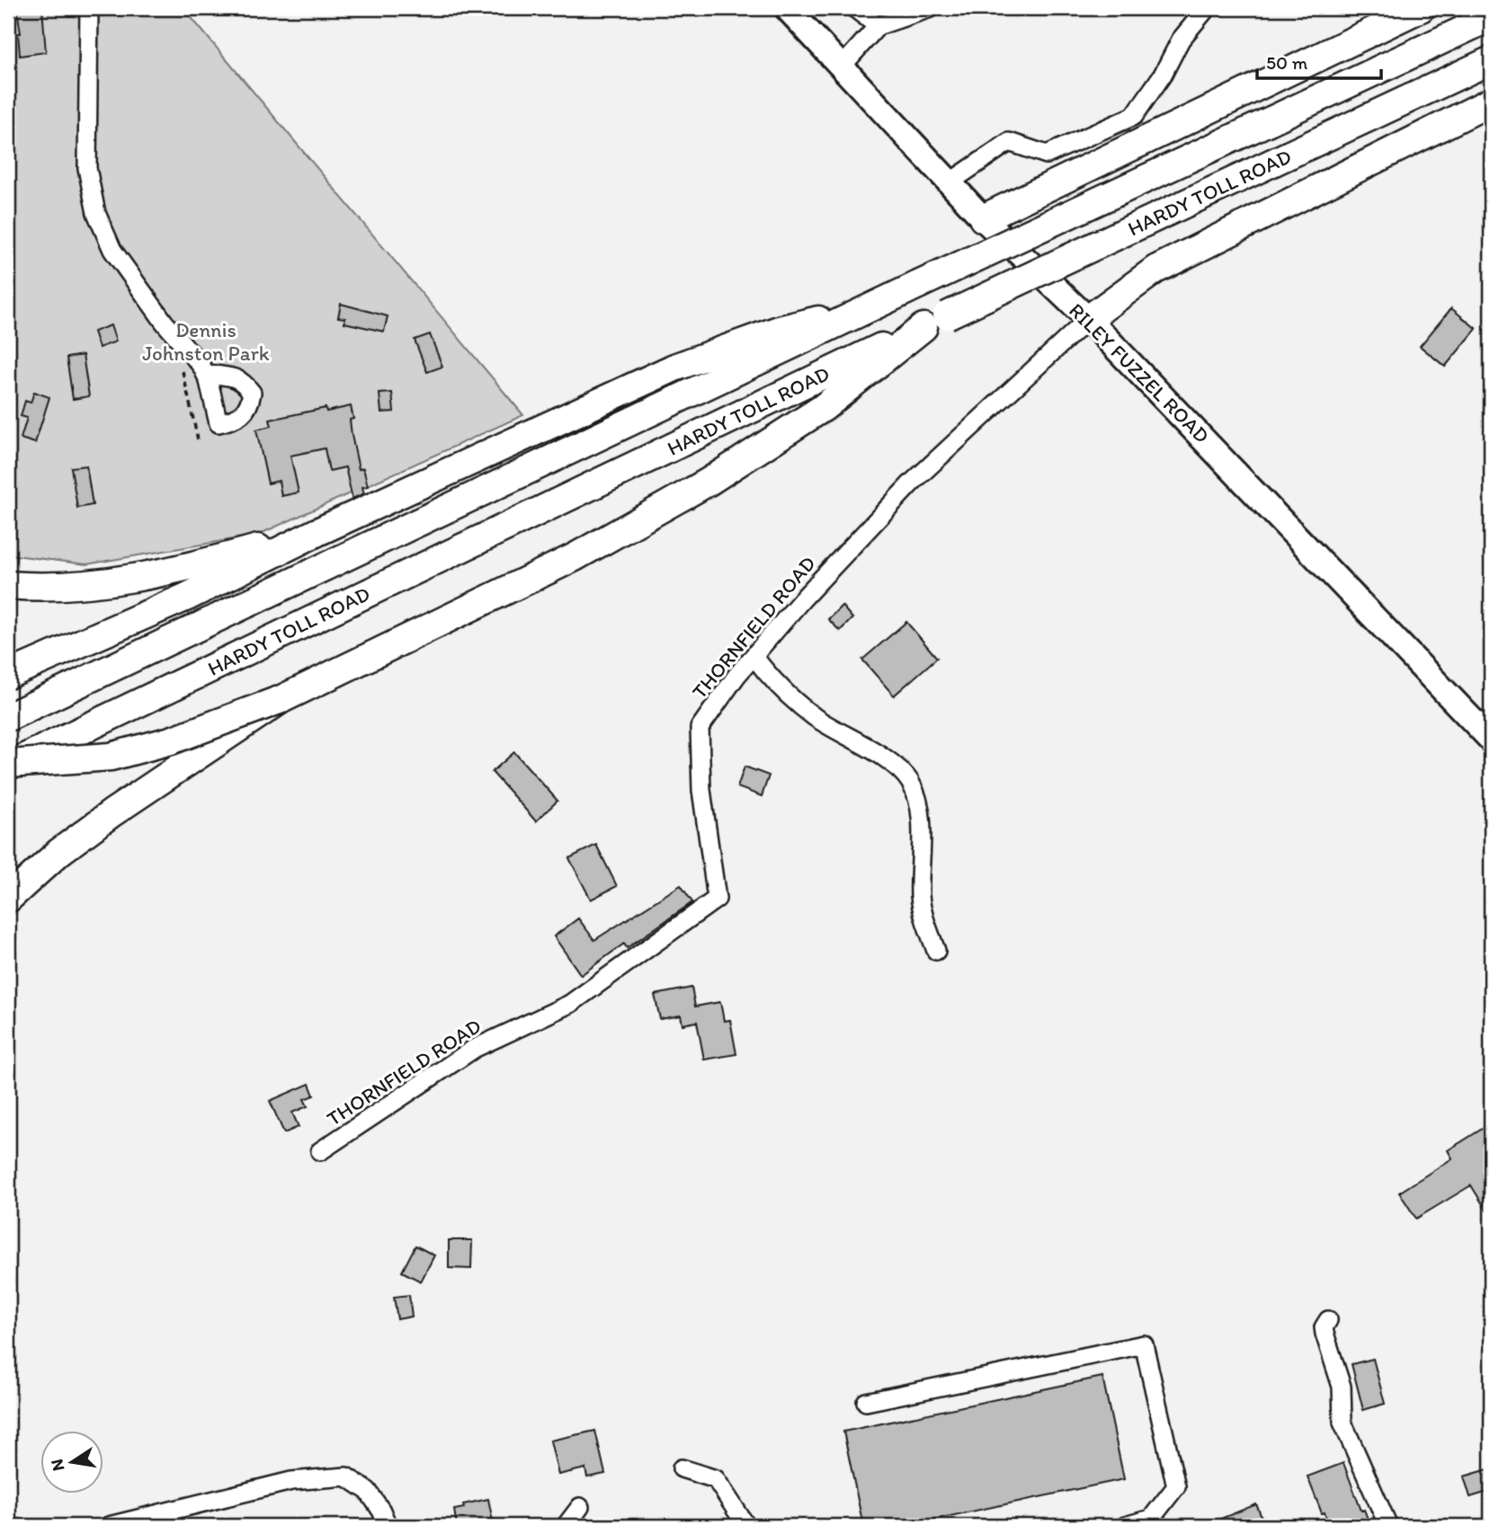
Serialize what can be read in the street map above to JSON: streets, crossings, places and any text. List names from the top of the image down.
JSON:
{
  "streets": {
    "highway": ["HARDY TOLL ROAD"],
    "main road": ["RILEY FUZZEL ROAD"],
    "street": ["THORNFIELD ROAD"]
  },
  "crossings": [
    ["RILEY FUZZEL ROAD", "THORNFIELD ROAD"]
  ],
  "parks": ["Dennis Johnston Park"],
  "scale_bar": "50 m",
  "north": "left"
}
